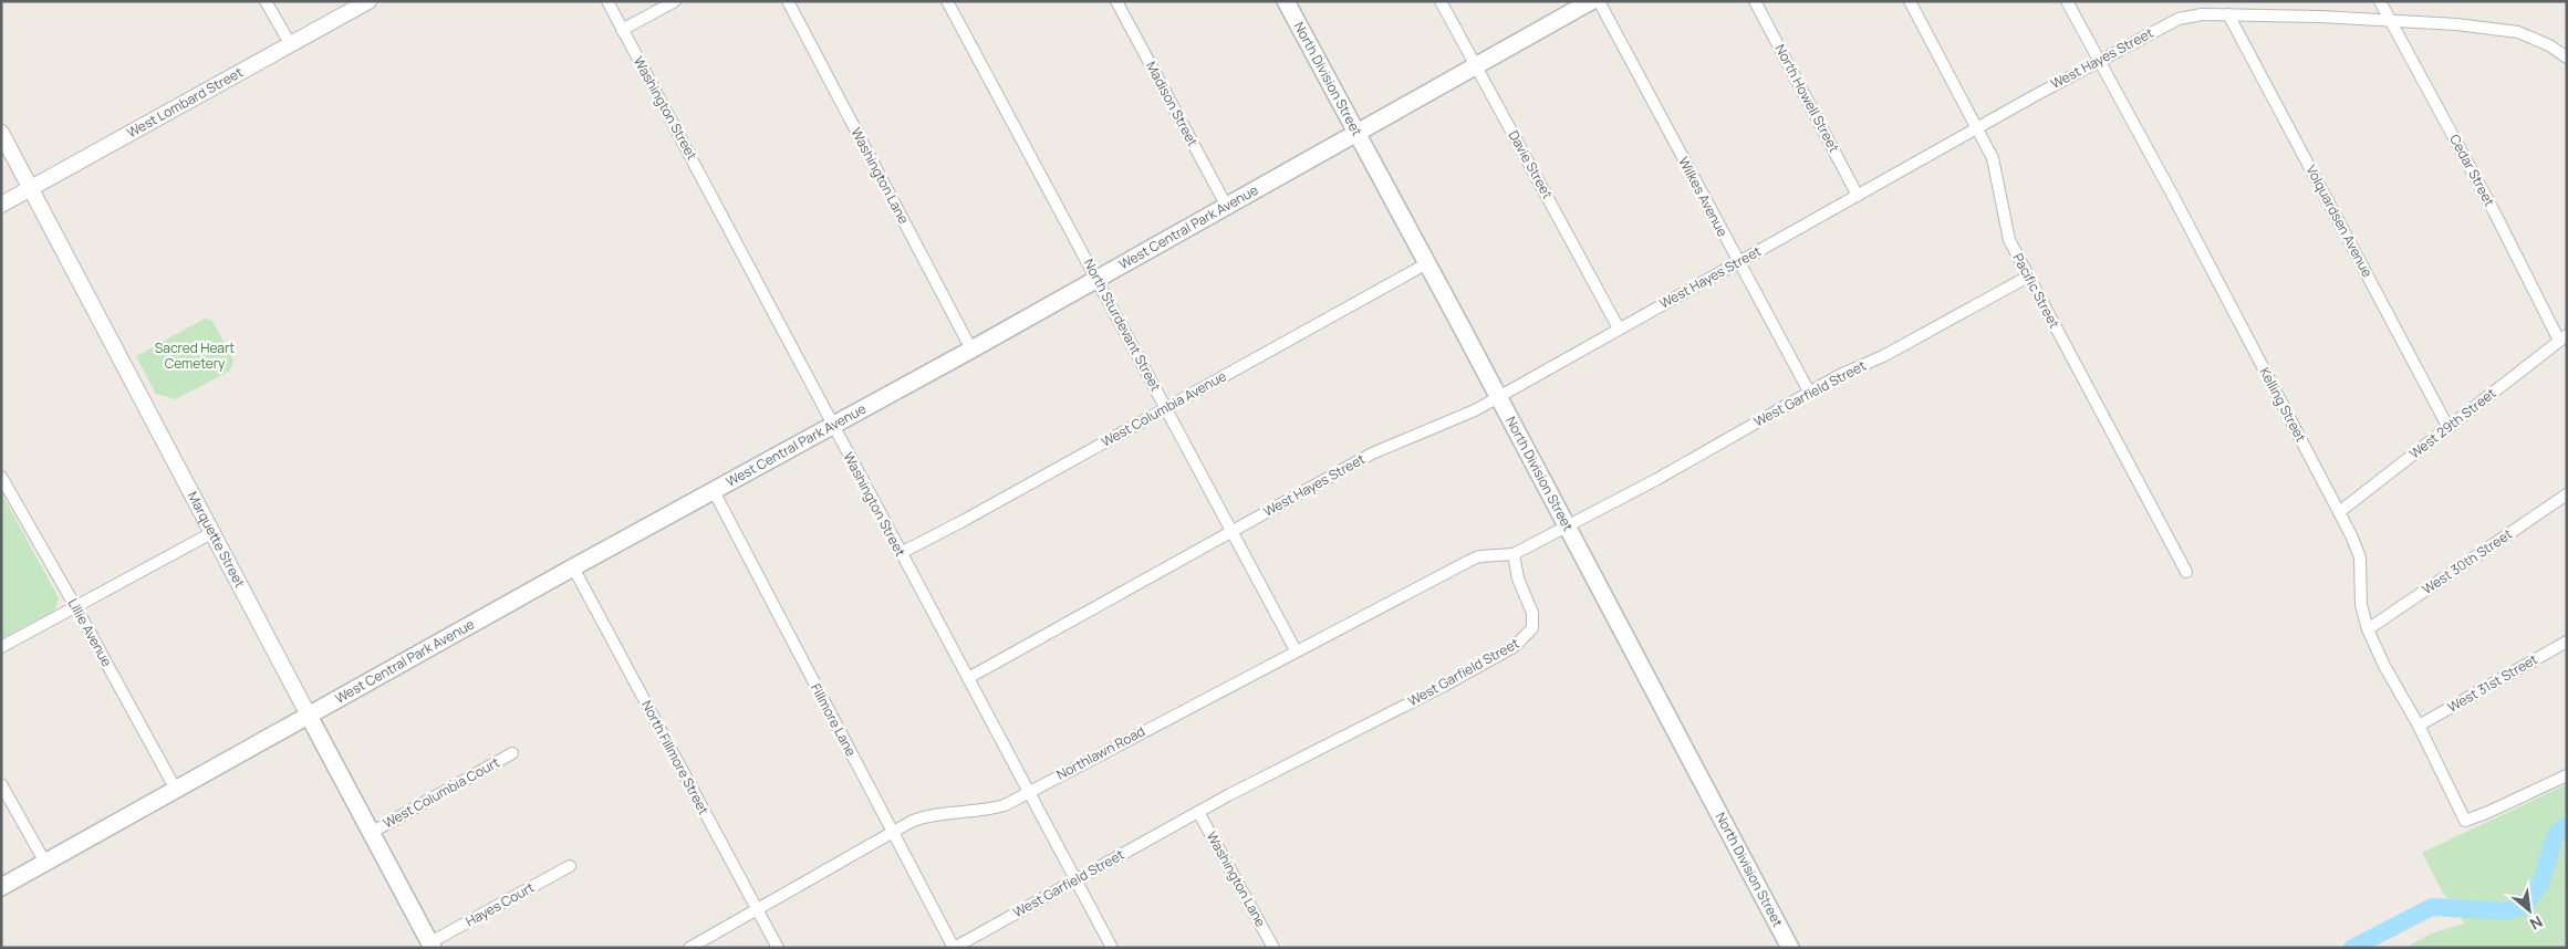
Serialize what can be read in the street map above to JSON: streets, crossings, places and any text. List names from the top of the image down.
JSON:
{
  "streets": {
    "main road": ["North Division Street", "West Central Park Avenue", "Marquette Street"],
    "street": [
      "West Hayes Street",
      "North Howell Street",
      "West Lombard Street",
      "Madison Street",
      "Washington Street",
      "Davie Street",
      "Cedar Street",
      "Washington Lane",
      "Wilkes Avenue",
      "Volquardsen Avenue",
      "Pacific Street",
      "North Sturdevant Street",
      "West Garfield Street",
      "Kelling Street",
      "West Columbia Avenue",
      "West 29th Street",
      "West 30th Street",
      "Lillie Avenue",
      "West 31st Street",
      "Fillmore Lane",
      "Northlawn Road",
      "North Fillmore Street",
      "West Columbia Court",
      "Hayes Court"
    ]
  },
  "crossings": [
    ["West Hayes Street", "North Division Street"],
    ["West Hayes Street", "North Howell Street"],
    ["West Hayes Street", "Washington Street"],
    ["West Hayes Street", "Davie Street"],
    ["West Hayes Street", "Cedar Street"],
    ["West Hayes Street", "Wilkes Avenue"],
    ["West Hayes Street", "Volquardsen Avenue"],
    ["West Hayes Street", "Pacific Street"],
    ["West Hayes Street", "North Sturdevant Street"],
    ["West Hayes Street", "Kelling Street"],
    ["North Division Street", "West Central Park Avenue"],
    ["North Division Street", "West Garfield Street"],
    ["North Division Street", "West Columbia Avenue"],
    ["West Lombard Street", "Marquette Street"],
    ["Madison Street", "West Central Park Avenue"],
    ["Washington Street", "West Central Park Avenue"],
    ["Washington Street", "West Garfield Street"],
    ["Washington Street", "West Columbia Avenue"],
    ["Washington Street", "Northlawn Road"],
    ["Davie Street", "West Central Park Avenue"],
    ["Cedar Street", "West 29th Street"],
    ["Washington Lane", "West Central Park Avenue"],
    ["Washington Lane", "West Garfield Street"],
    ["Wilkes Avenue", "West Garfield Street"],
    ["Volquardsen Avenue", "West 29th Street"],
    ["West Central Park Avenue", "North Sturdevant Street"],
    ["West Central Park Avenue", "Marquette Street"],
    ["West Central Park Avenue", "Lillie Avenue"],
    ["West Central Park Avenue", "Fillmore Lane"],
    ["West Central Park Avenue", "North Fillmore Street"],
    ["Pacific Street", "West Garfield Street"],
    ["North Sturdevant Street", "West Columbia Avenue"],
    ["North Sturdevant Street", "Northlawn Road"],
    ["West Garfield Street", "Fillmore Lane"],
    ["West Garfield Street", "Northlawn Road"],
    ["Kelling Street", "West 29th Street"],
    ["Kelling Street", "West 30th Street"],
    ["Kelling Street", "West 31st Street"],
    ["Marquette Street", "West Columbia Court"],
    ["Marquette Street", "Hayes Court"],
    ["Fillmore Lane", "Northlawn Road"],
    ["Northlawn Road", "North Fillmore Street"]
  ],
  "parks": ["Sacred Heart Cemetery"],
  "north": "bottom right"
}
